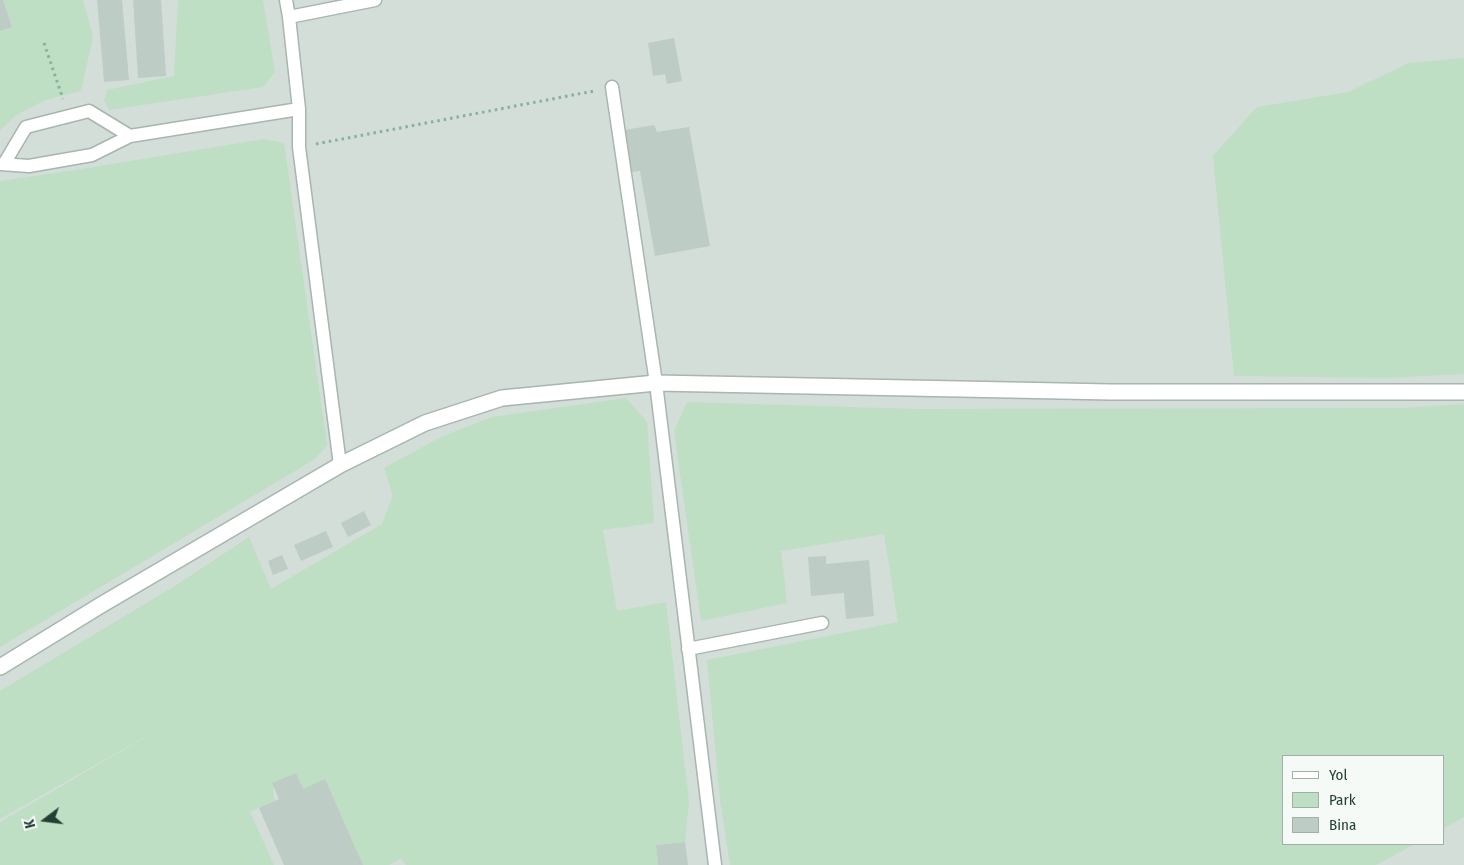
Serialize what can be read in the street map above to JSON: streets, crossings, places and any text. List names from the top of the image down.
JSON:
{
  "legend": ["Yol", "Park", "Bina"],
  "north": "left"
}
